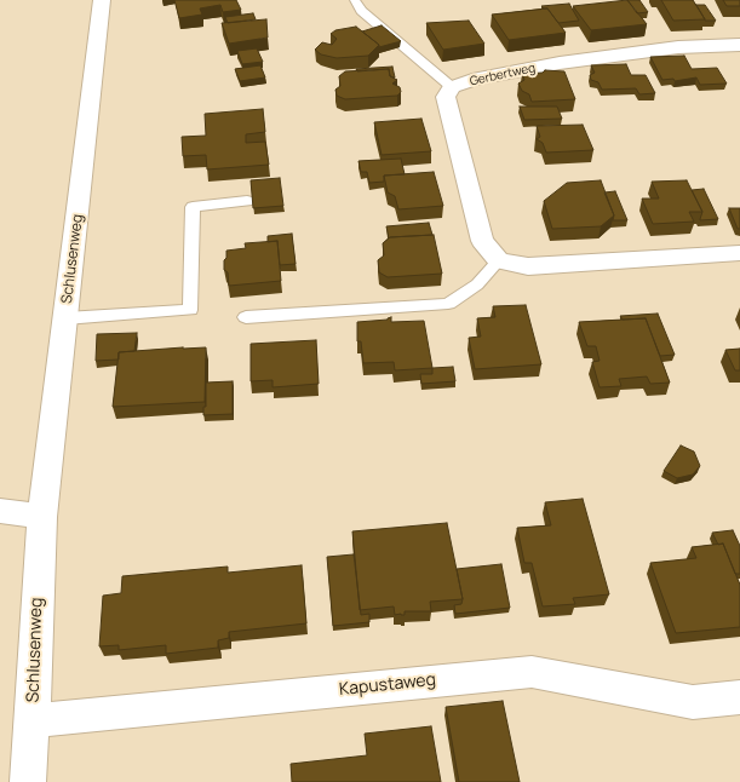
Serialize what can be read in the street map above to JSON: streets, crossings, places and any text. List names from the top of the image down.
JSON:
{
  "streets": {
    "street": ["Gerbertweg", "Schlusenweg", "Kapustaweg"]
  },
  "crossings": [
    ["Schlusenweg", "Kapustaweg"]
  ]
}
